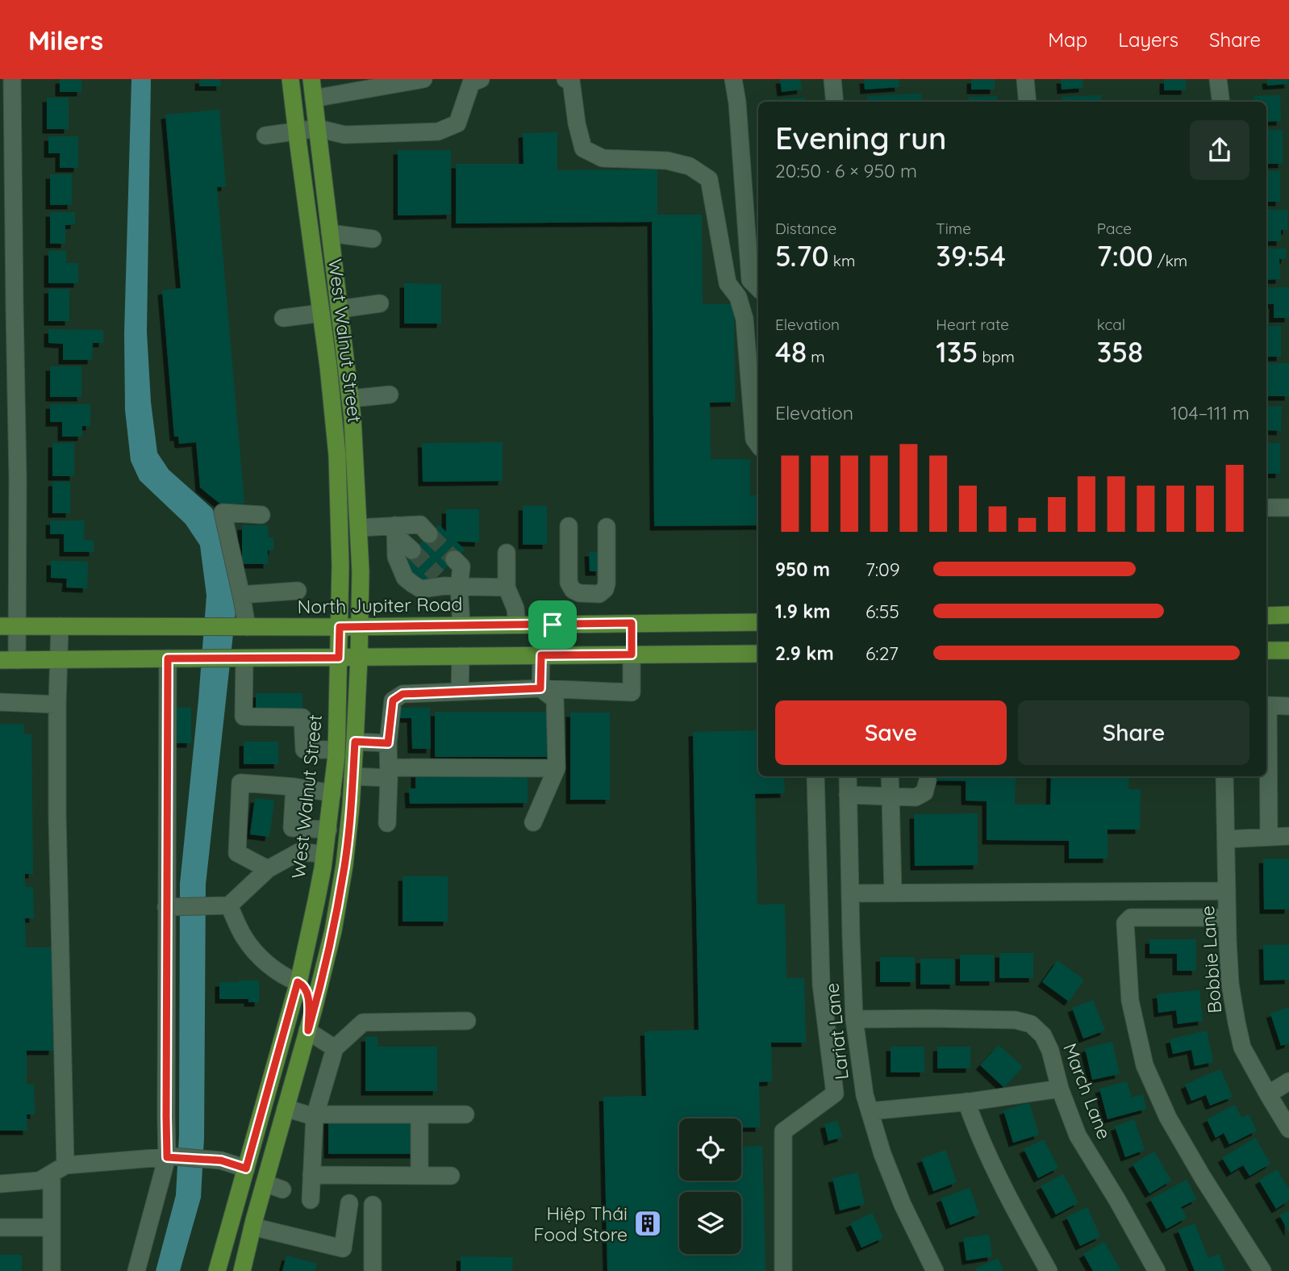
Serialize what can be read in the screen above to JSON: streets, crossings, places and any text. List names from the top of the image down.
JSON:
{
  "streets": {
    "main road": ["West Walnut Street", "North Jupiter Road"],
    "street": ["Bobbie Lane", "Lariat Lane", "March Lane"]
  },
  "crossings": [
    ["West Walnut Street", "North Jupiter Road"],
    ["Lariat Lane", "March Lane"]
  ],
  "places": {
    "building": ["Hiệp Thái Food Store"]
  },
  "page": {
    "header": "Milers",
    "nav": ["Map", "Layers", "Share"],
    "heading": ["Evening run", "20:50 · 6 × 950 m"],
    "stats": [
      ["Distance", "5.70 km"],
      ["Time", "39:54"],
      ["Pace", "7:00 /km"],
      ["Elevation", "48 m"],
      ["Heart rate", "135 bpm"],
      ["kcal", "358"]
    ],
    "chart": ["Elevation", "104–111 m"],
    "list": [
      {
        "name": "950 m",
        "note": "7:09"
      },
      {
        "name": "1.9 km",
        "note": "6:55"
      },
      {
        "name": "2.9 km",
        "note": "6:27"
      }
    ],
    "buttons": ["Save", "Share"]
  }
}
